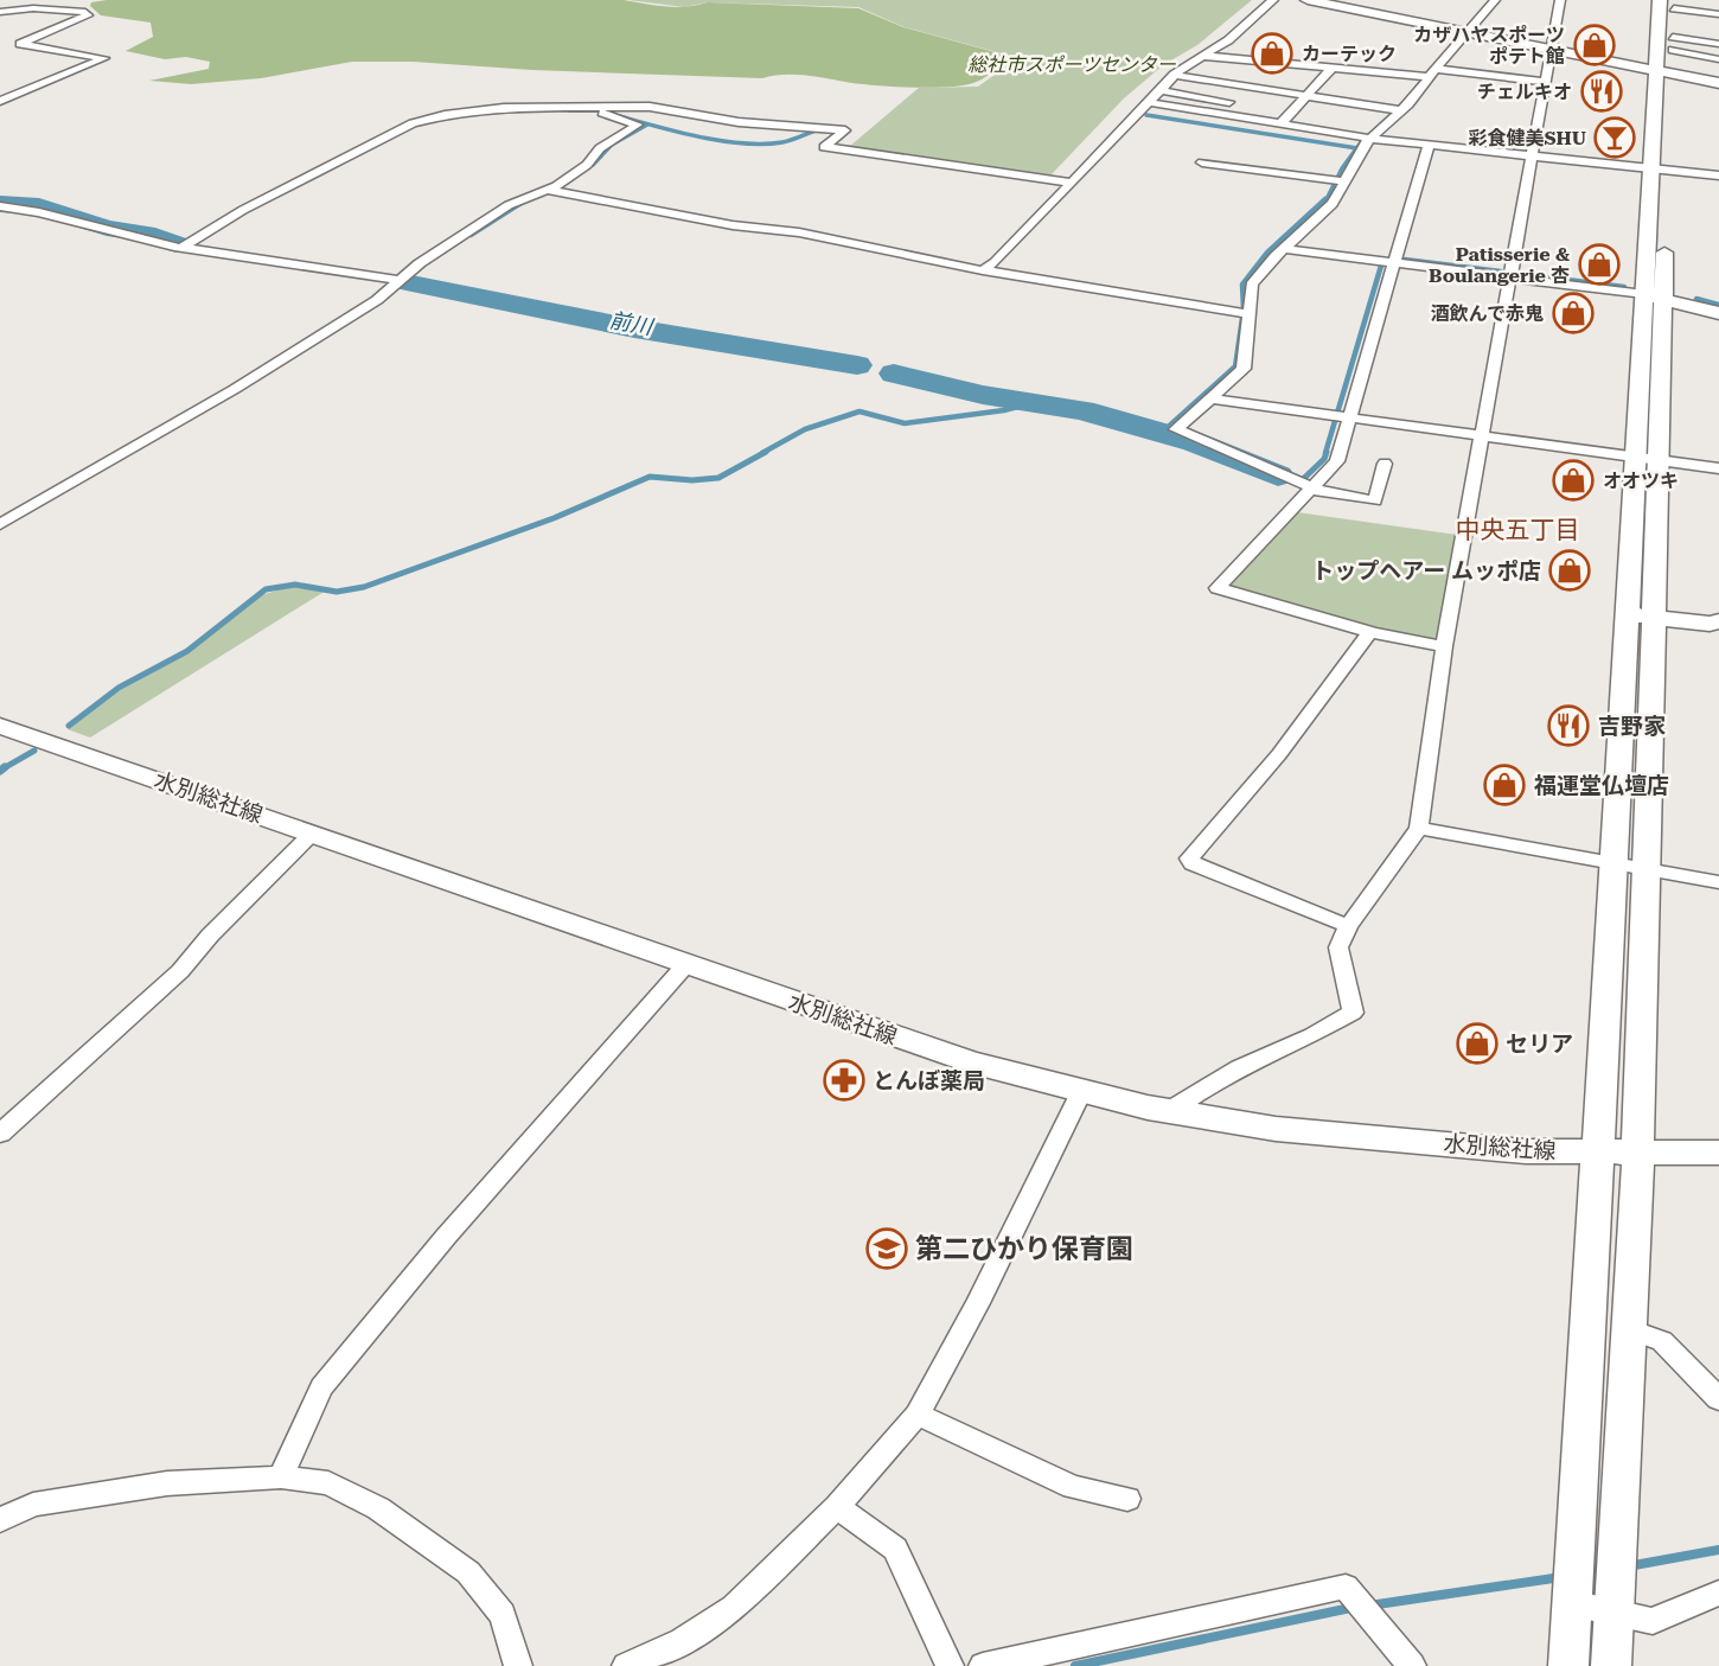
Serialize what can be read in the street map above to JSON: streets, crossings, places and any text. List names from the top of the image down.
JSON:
{
  "streets": {
    "street": ["水別総社線"]
  },
  "districts": ["中央五丁目"],
  "water": ["前川"],
  "parks": ["総社市スポーツセンター"],
  "places": {
    "shop": [
      "カザハヤスポーツ ポテト館",
      "カーテック",
      "Patisserie & Boulangerie 杏",
      "酒飲んで赤鬼",
      "オオツキ",
      "トップヘアー ムッポ店",
      "福運堂仏壇店",
      "セリア"
    ],
    "restaurant": ["チェルキオ", "吉野家"],
    "bar": ["彩食健美SHU"],
    "pharmacy": ["とんぼ薬局"],
    "school or university": ["第二ひかり保育園"]
  }
}
